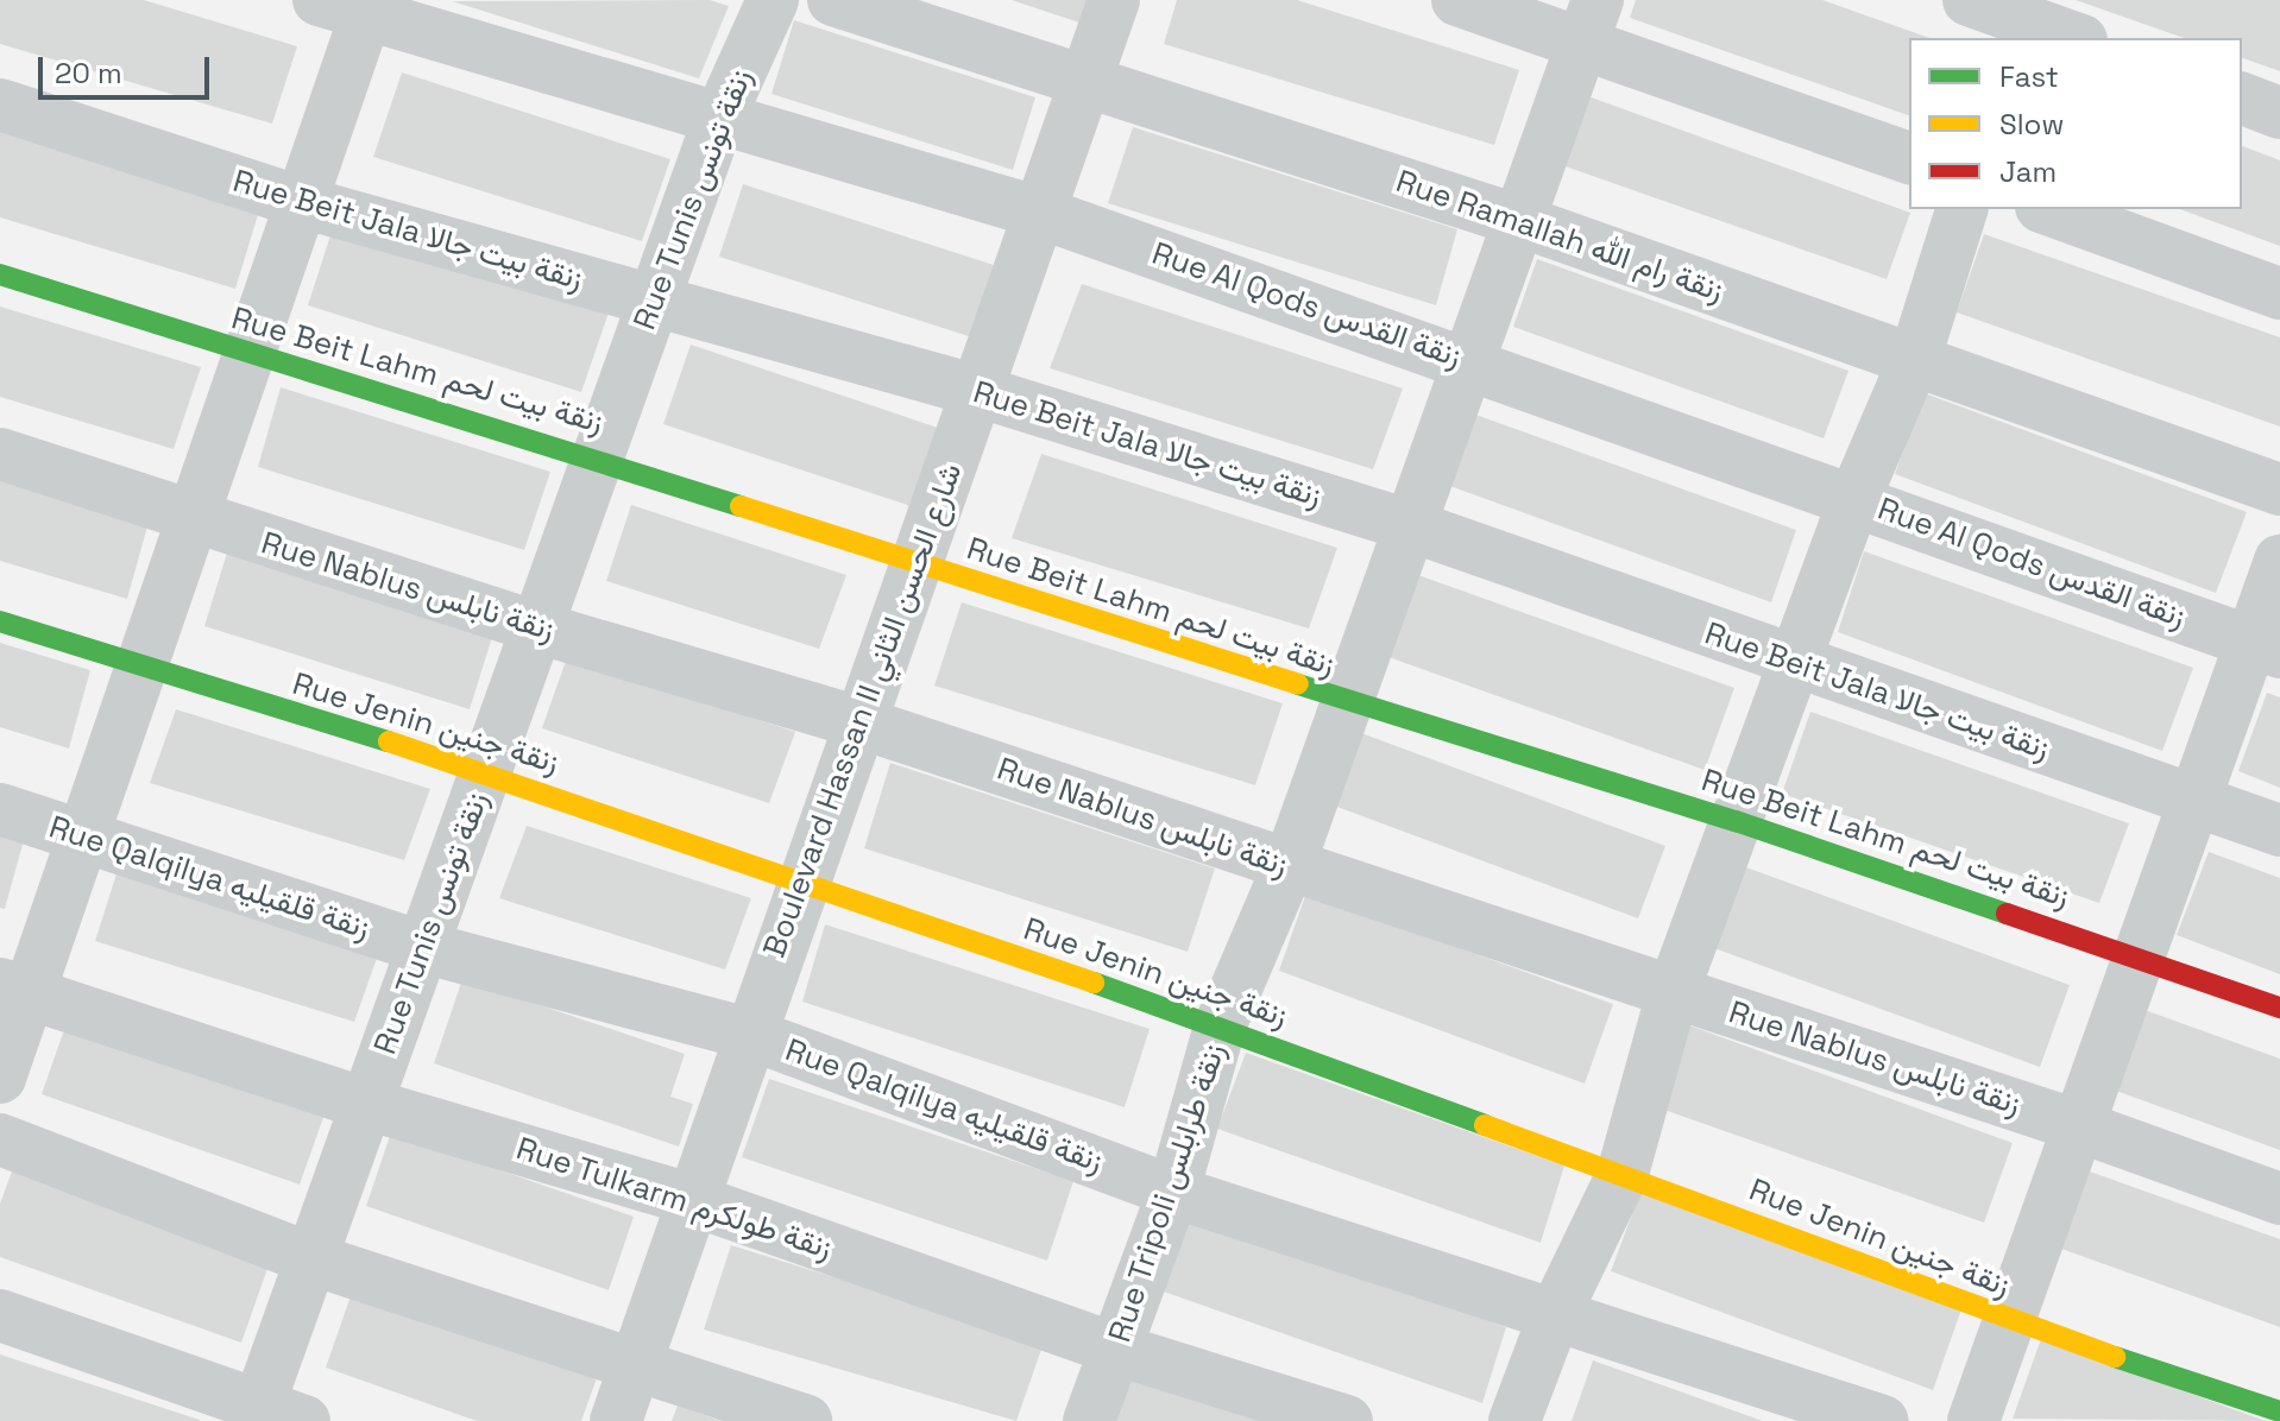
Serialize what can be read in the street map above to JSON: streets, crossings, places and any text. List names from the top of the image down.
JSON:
{
  "streets": {
    "street": [
      "Rue Tunis زنقة تونس",
      "Rue Beit Jala زنقة بيت جالا",
      "Rue Ramallah زنقة رام الله",
      "Rue Al Qods زنقة القدس",
      "Rue Beit Lahm زنقة بيت لحم",
      "Rue Nablus زنقة نابلس",
      "Boulevard Hassan II شارع الحسن الثاني",
      "Rue Jenin زنقة جنين",
      "Rue Qalqilya زنقة قلقيليه",
      "Rue Tripoli زنقة طرابلس",
      "Rue Tulkarm زنقة طولكرم"
    ]
  },
  "crossings": [
    ["Rue Tunis زنقة تونس", "Rue Beit Jala زنقة بيت جالا"],
    ["Rue Tunis زنقة تونس", "Rue Al Qods زنقة القدس"],
    ["Rue Tunis زنقة تونس", "Rue Beit Lahm زنقة بيت لحم"],
    ["Rue Tunis زنقة تونس", "Rue Nablus زنقة نابلس"],
    ["Rue Tunis زنقة تونس", "Rue Jenin زنقة جنين"],
    ["Rue Tunis زنقة تونس", "Rue Qalqilya زنقة قلقيليه"],
    ["Rue Tunis زنقة تونس", "Rue Tulkarm زنقة طولكرم"],
    ["Rue Beit Jala زنقة بيت جالا", "Boulevard Hassan II شارع الحسن الثاني"],
    ["Rue Beit Jala زنقة بيت جالا", "Rue Tripoli زنقة طرابلس"],
    ["Rue Ramallah زنقة رام الله", "Boulevard Hassan II شارع الحسن الثاني"],
    ["Rue Ramallah زنقة رام الله", "Rue Tripoli زنقة طرابلس"],
    ["Rue Al Qods زنقة القدس", "Boulevard Hassan II شارع الحسن الثاني"],
    ["Rue Al Qods زنقة القدس", "Rue Tripoli زنقة طرابلس"],
    ["Rue Beit Lahm زنقة بيت لحم", "Boulevard Hassan II شارع الحسن الثاني"],
    ["Rue Beit Lahm زنقة بيت لحم", "Rue Tripoli زنقة طرابلس"],
    ["Rue Nablus زنقة نابلس", "Boulevard Hassan II شارع الحسن الثاني"],
    ["Rue Nablus زنقة نابلس", "Rue Tripoli زنقة طرابلس"],
    ["Boulevard Hassan II شارع الحسن الثاني", "Rue Jenin زنقة جنين"],
    ["Boulevard Hassan II شارع الحسن الثاني", "Rue Qalqilya زنقة قلقيليه"],
    ["Boulevard Hassan II شارع الحسن الثاني", "Rue Tulkarm زنقة طولكرم"],
    ["Rue Jenin زنقة جنين", "Rue Tripoli زنقة طرابلس"],
    ["Rue Qalqilya زنقة قلقيليه", "Rue Tripoli زنقة طرابلس"],
    ["Rue Tripoli زنقة طرابلس", "Rue Tulkarm زنقة طولكرم"]
  ],
  "legend": ["Fast", "Slow", "Jam"],
  "scale_bar": "20 m"
}
